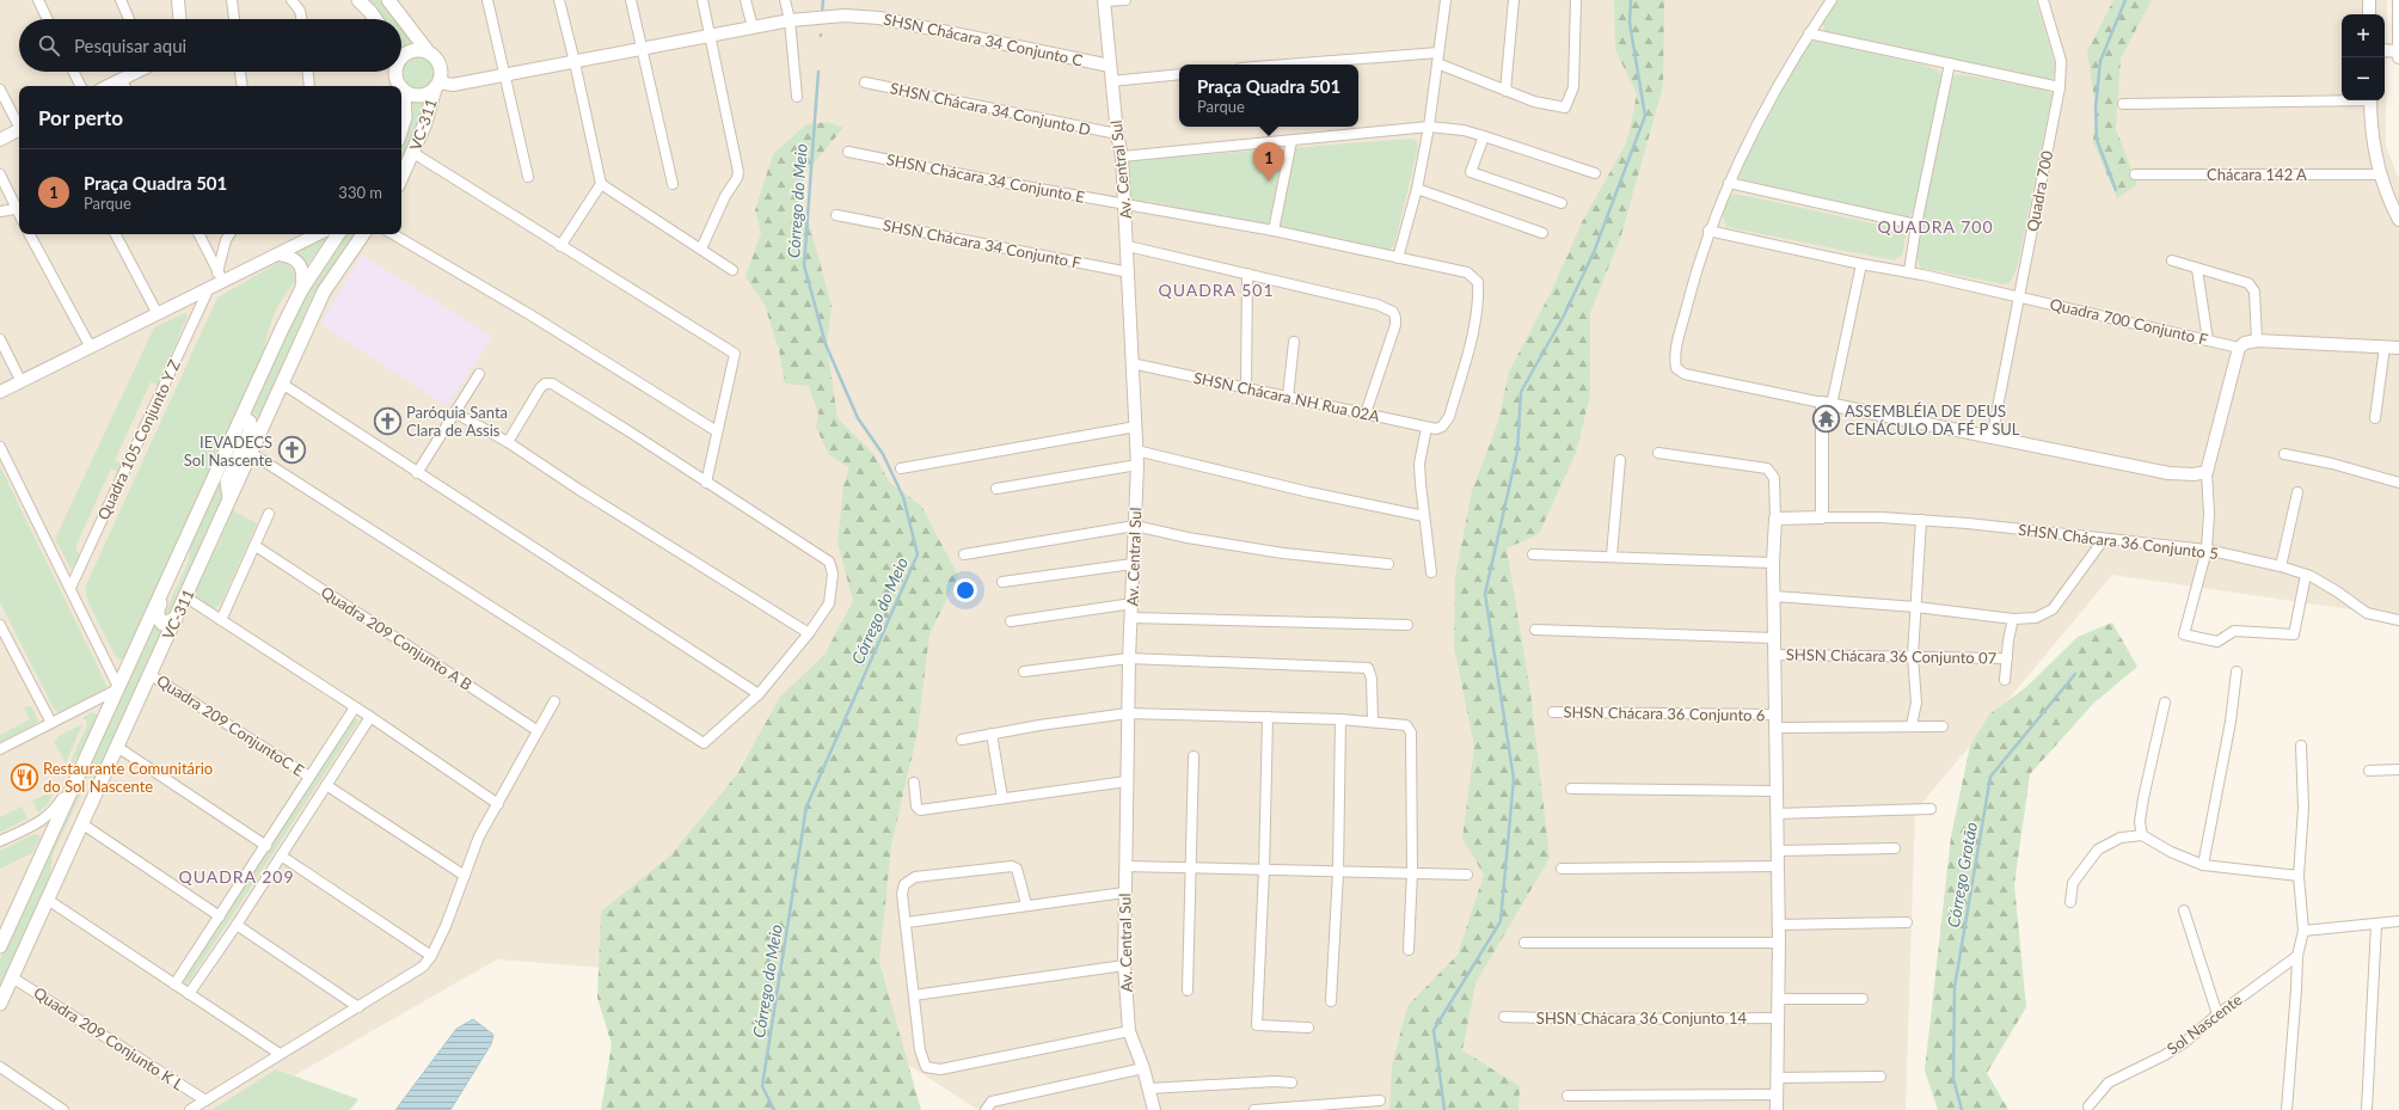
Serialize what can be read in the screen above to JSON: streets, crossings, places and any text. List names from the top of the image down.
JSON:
{
  "streets": {
    "main road": ["VC-311"],
    "street": [
      "SHSN Chácara 34 Conjunto C",
      "SHSN Chácara 34 Conjunto D",
      "Av. Central Sul",
      "Chácara 142 A",
      "SHSN Chácara 34 Conjunto E",
      "Quadra 700",
      "SHSN Chácara 34 Conjunto F",
      "Quadra 700 Conjunto F",
      "SHSN Chácara NH Rua 02A",
      "Quadra 105 Conjunto Y Z",
      "SHSN Chácara 36 Conjunto 5",
      "Quadra 209 Conjunto A B",
      "SHSN Chácara 36 Conjunto 07",
      "SHSN Chácara 36 Conjunto 6",
      "Quadra 209 ConjuntoC E",
      "SHSN Chácara 36 Conjunto 14",
      "Sol Nascente",
      "Quadra 209 Conjunto K L"
    ]
  },
  "crossings": [
    ["SHSN Chácara 34 Conjunto C", "VC-311"],
    ["SHSN Chácara 34 Conjunto C", "Av. Central Sul"],
    ["SHSN Chácara 34 Conjunto D", "Av. Central Sul"],
    ["VC-311", "Quadra 209 ConjuntoC E"],
    ["VC-311", "Quadra 209 Conjunto K L"],
    ["Av. Central Sul", "SHSN Chácara 34 Conjunto E"],
    ["Av. Central Sul", "SHSN Chácara 34 Conjunto F"],
    ["Av. Central Sul", "SHSN Chácara NH Rua 02A"],
    ["SHSN Chácara 34 Conjunto E", "SHSN Chácara NH Rua 02A"],
    ["Quadra 700", "Quadra 700 Conjunto F"]
  ],
  "districts": ["QUADRA 700", "QUADRA 501", "QUADRA 209"],
  "water": ["Córrego do Meio", "Córrego Grotão"],
  "places": {
    "temple": ["ASSEMBLÉIA DE DEUS CENÁCULO DA FÉ P SUL"],
    "church": ["Paróquia Santa Clara de Assis", "IEVADECS Sol Nascente"],
    "restaurant": ["Restaurante Comunitário do Sol Nascente"]
  },
  "page": {
    "map_buttons": ["+", "−"],
    "search": "Pesquisar aqui",
    "popup": ["Praça Quadra 501", "Parque"],
    "heading": "Por perto",
    "pins": "1",
    "list": [
      {
        "mark": "1",
        "name": "Praça Quadra 501",
        "note": "Parque",
        "value": "330 m"
      }
    ]
  }
}
